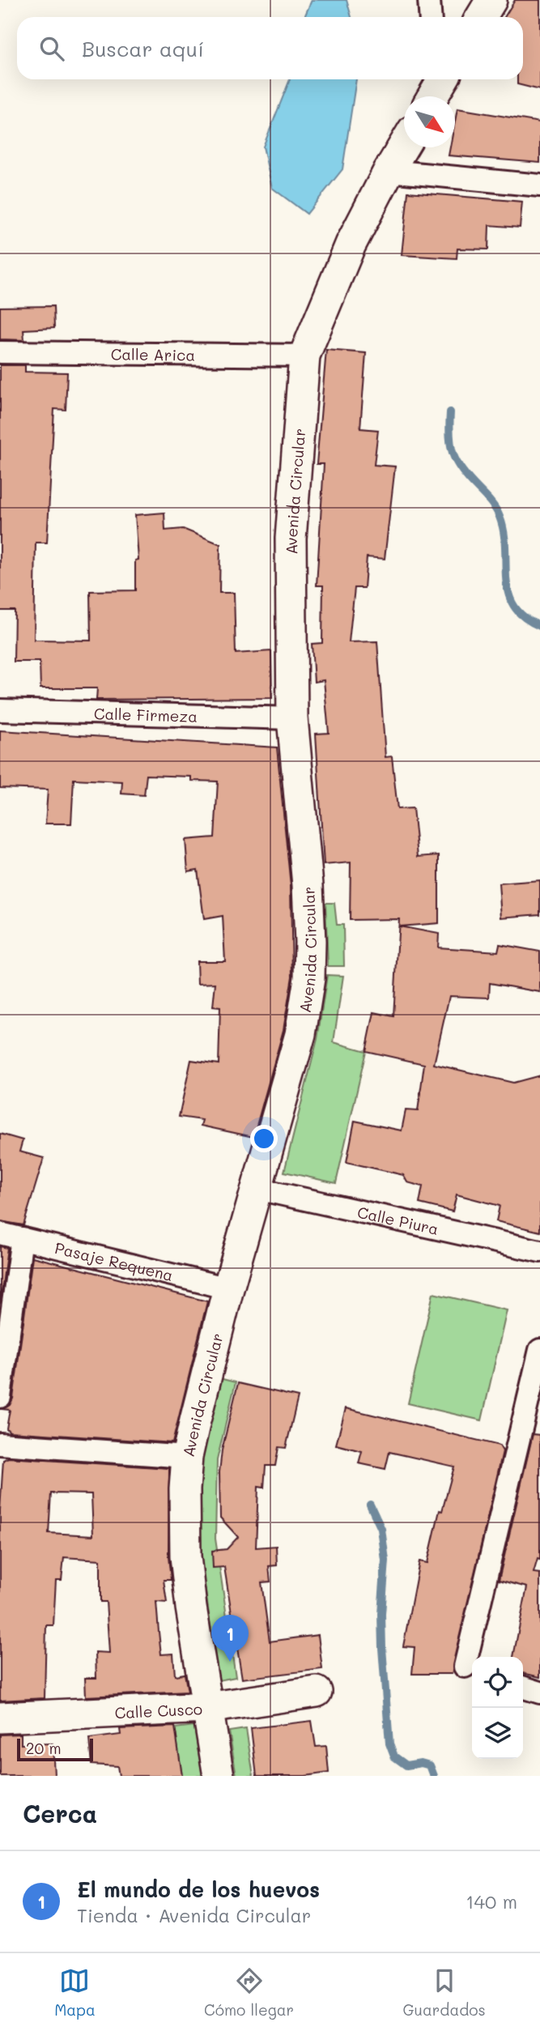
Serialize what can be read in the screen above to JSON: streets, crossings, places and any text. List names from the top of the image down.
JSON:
{
  "streets": {
    "street": [
      "Calle Arica",
      "Avenida Circular",
      "Calle Firmeza",
      "Calle Piura",
      "Pasaje Requena",
      "Calle Cusco"
    ]
  },
  "crossings": [
    ["Calle Arica", "Avenida Circular"],
    ["Avenida Circular", "Calle Firmeza"],
    ["Avenida Circular", "Calle Piura"],
    ["Avenida Circular", "Pasaje Requena"],
    ["Avenida Circular", "Calle Cusco"]
  ],
  "scale_bar": "20 m",
  "north": "bottom right",
  "page": {
    "search": "Buscar aquí",
    "pins": "1",
    "scale": "20 m",
    "heading": "Cerca",
    "list": [
      {
        "mark": "1",
        "name": "El mundo de los huevos",
        "note": "Tienda · Avenida Circular",
        "value": "140 m"
      }
    ],
    "nav": ["Mapa", "Cómo llegar", "Guardados"]
  }
}
